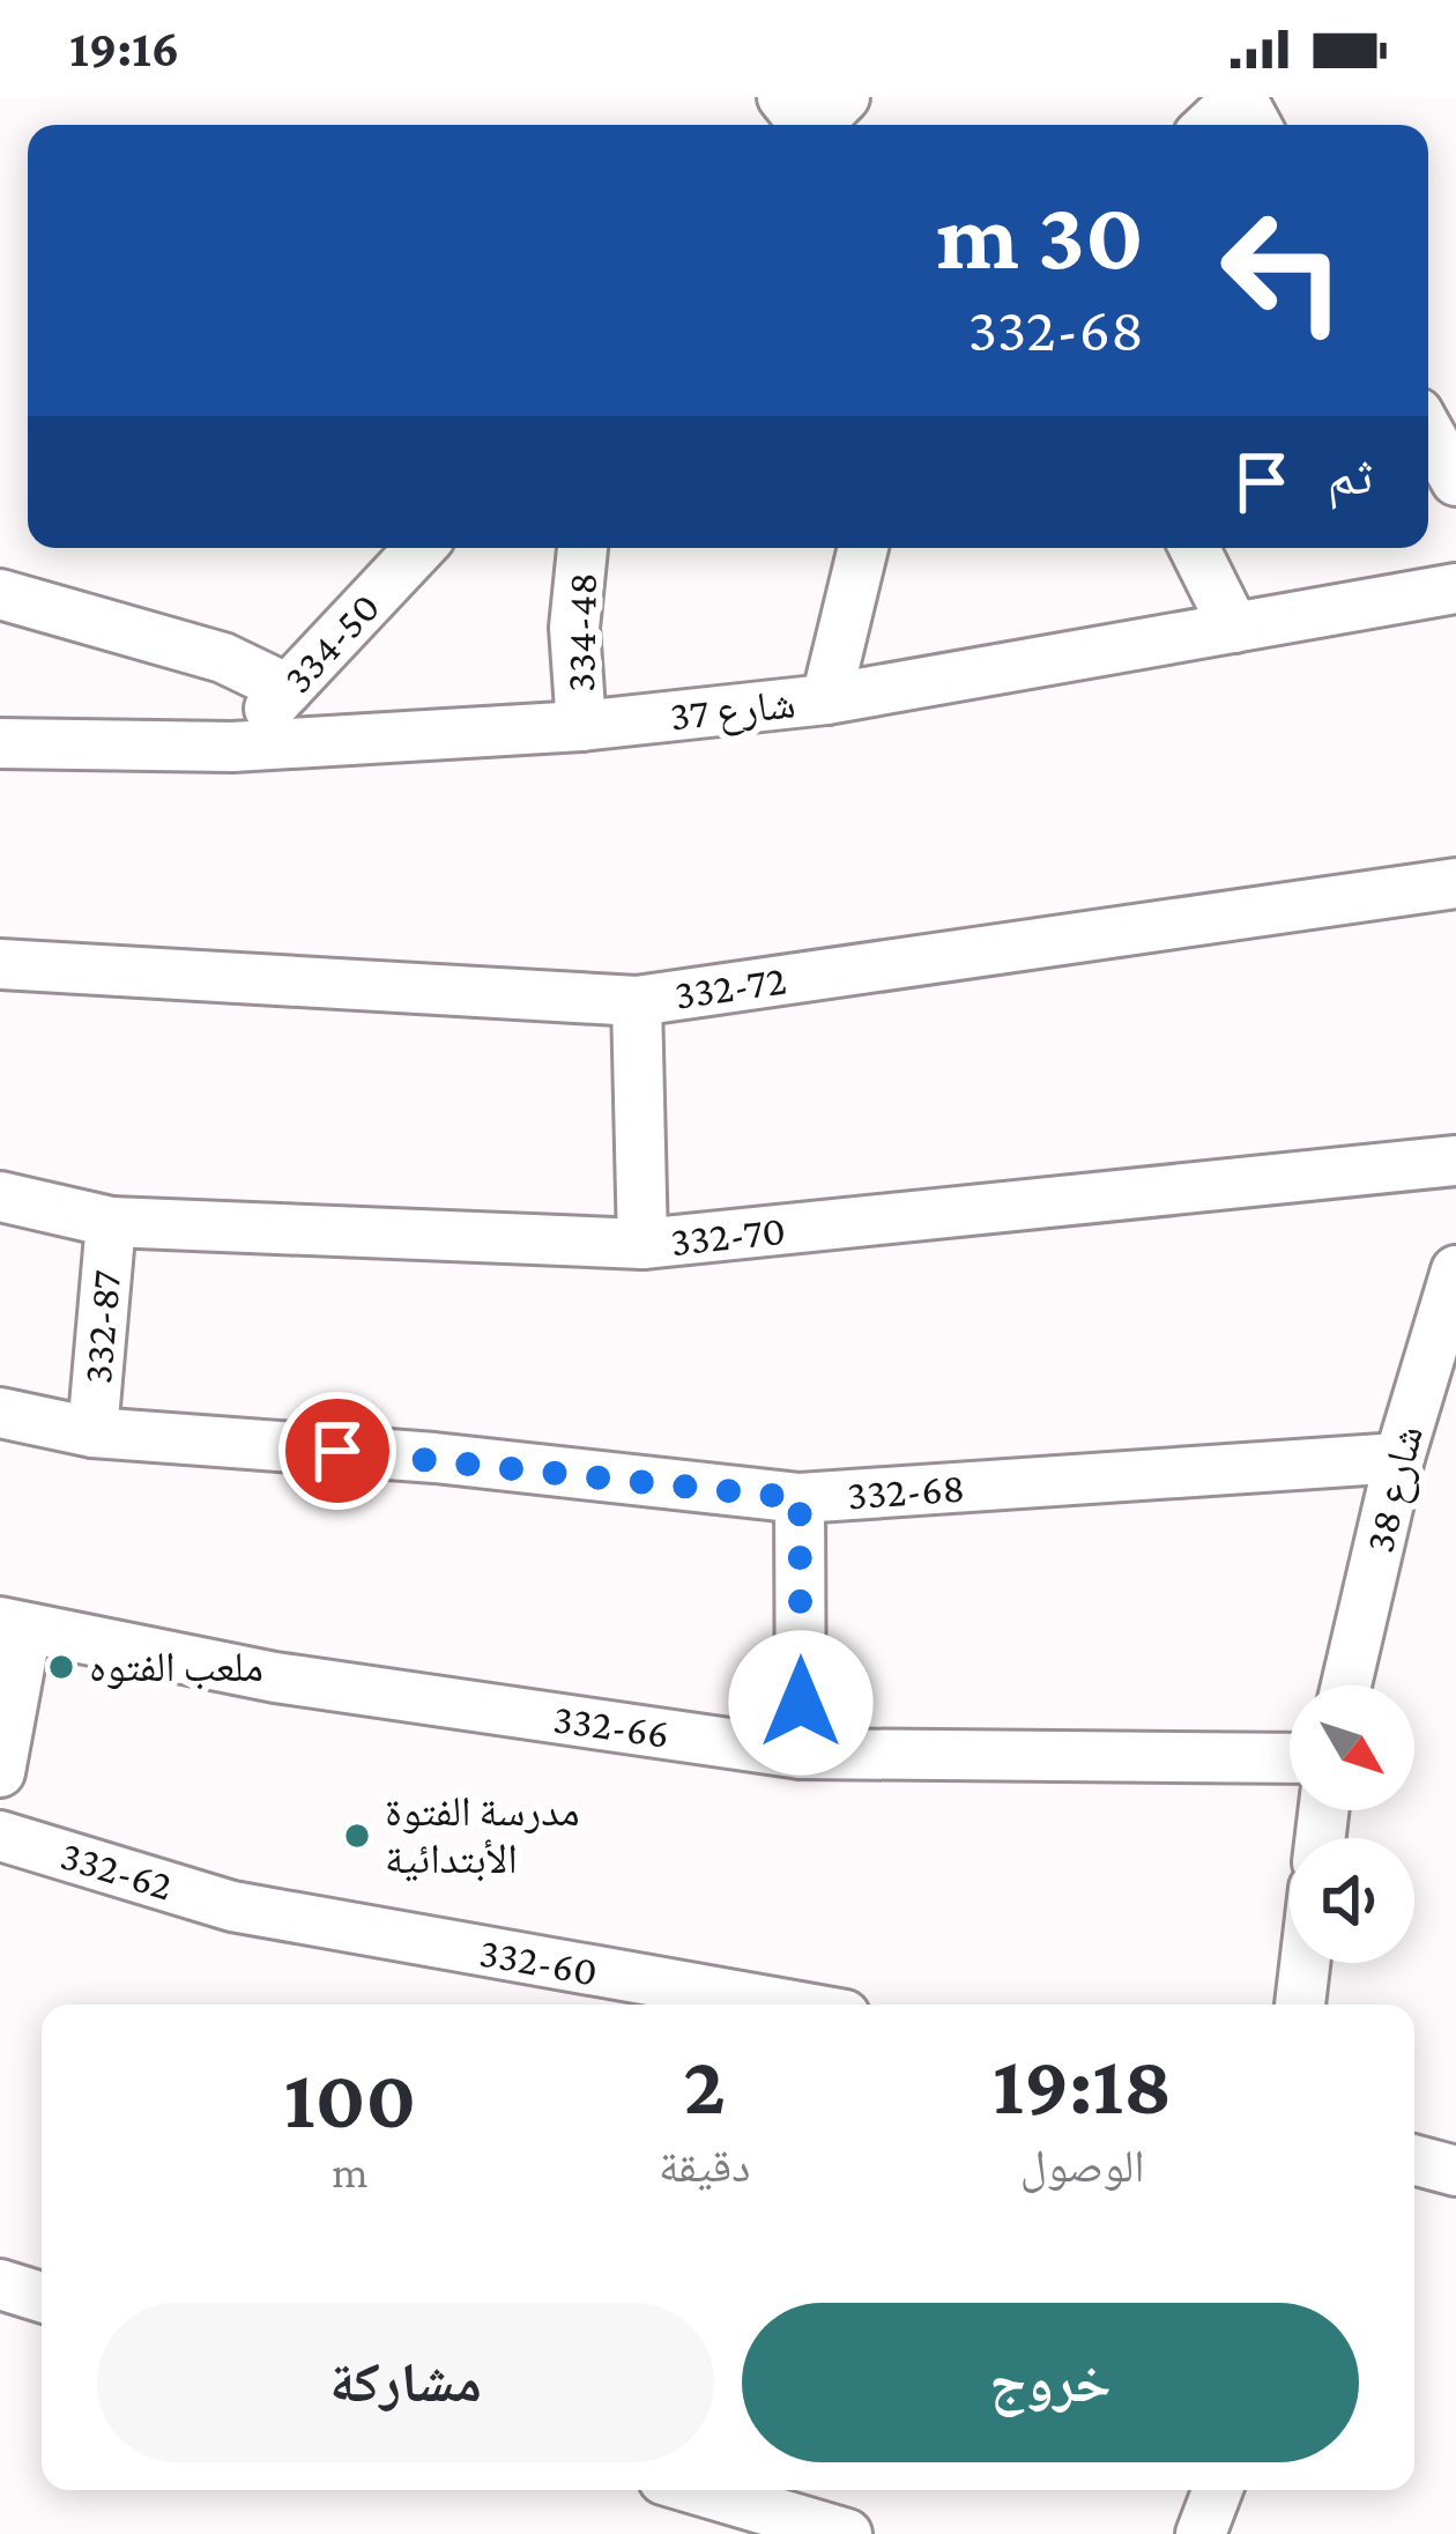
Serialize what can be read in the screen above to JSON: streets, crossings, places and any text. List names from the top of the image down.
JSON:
{
  "streets": {
    "street": [
      "334-48",
      "334-50",
      "شارع 37",
      "332-72",
      "332-70",
      "332-87",
      "شارع 38",
      "332-68",
      "332-66",
      "332-62",
      "332-60"
    ]
  },
  "crossings": [
    ["334-48", "شارع 37"],
    ["334-50", "شارع 37"],
    ["332-70", "332-87"],
    ["332-87", "332-68"],
    ["شارع 38", "332-68"],
    ["332-62", "332-60"]
  ],
  "places": ["ملعب الفتوه", "مدرسة الفتوة الأبتدائية"],
  "north": "bottom right",
  "page": {
    "status": "19:16",
    "turn": ["30 m", "332-68"],
    "then": "ثم",
    "eta": [
      "19:18",
      "الوصول",
      "2",
      "دقيقة",
      "100",
      "m"
    ],
    "buttons": ["خروج", "مشاركة"]
  }
}
